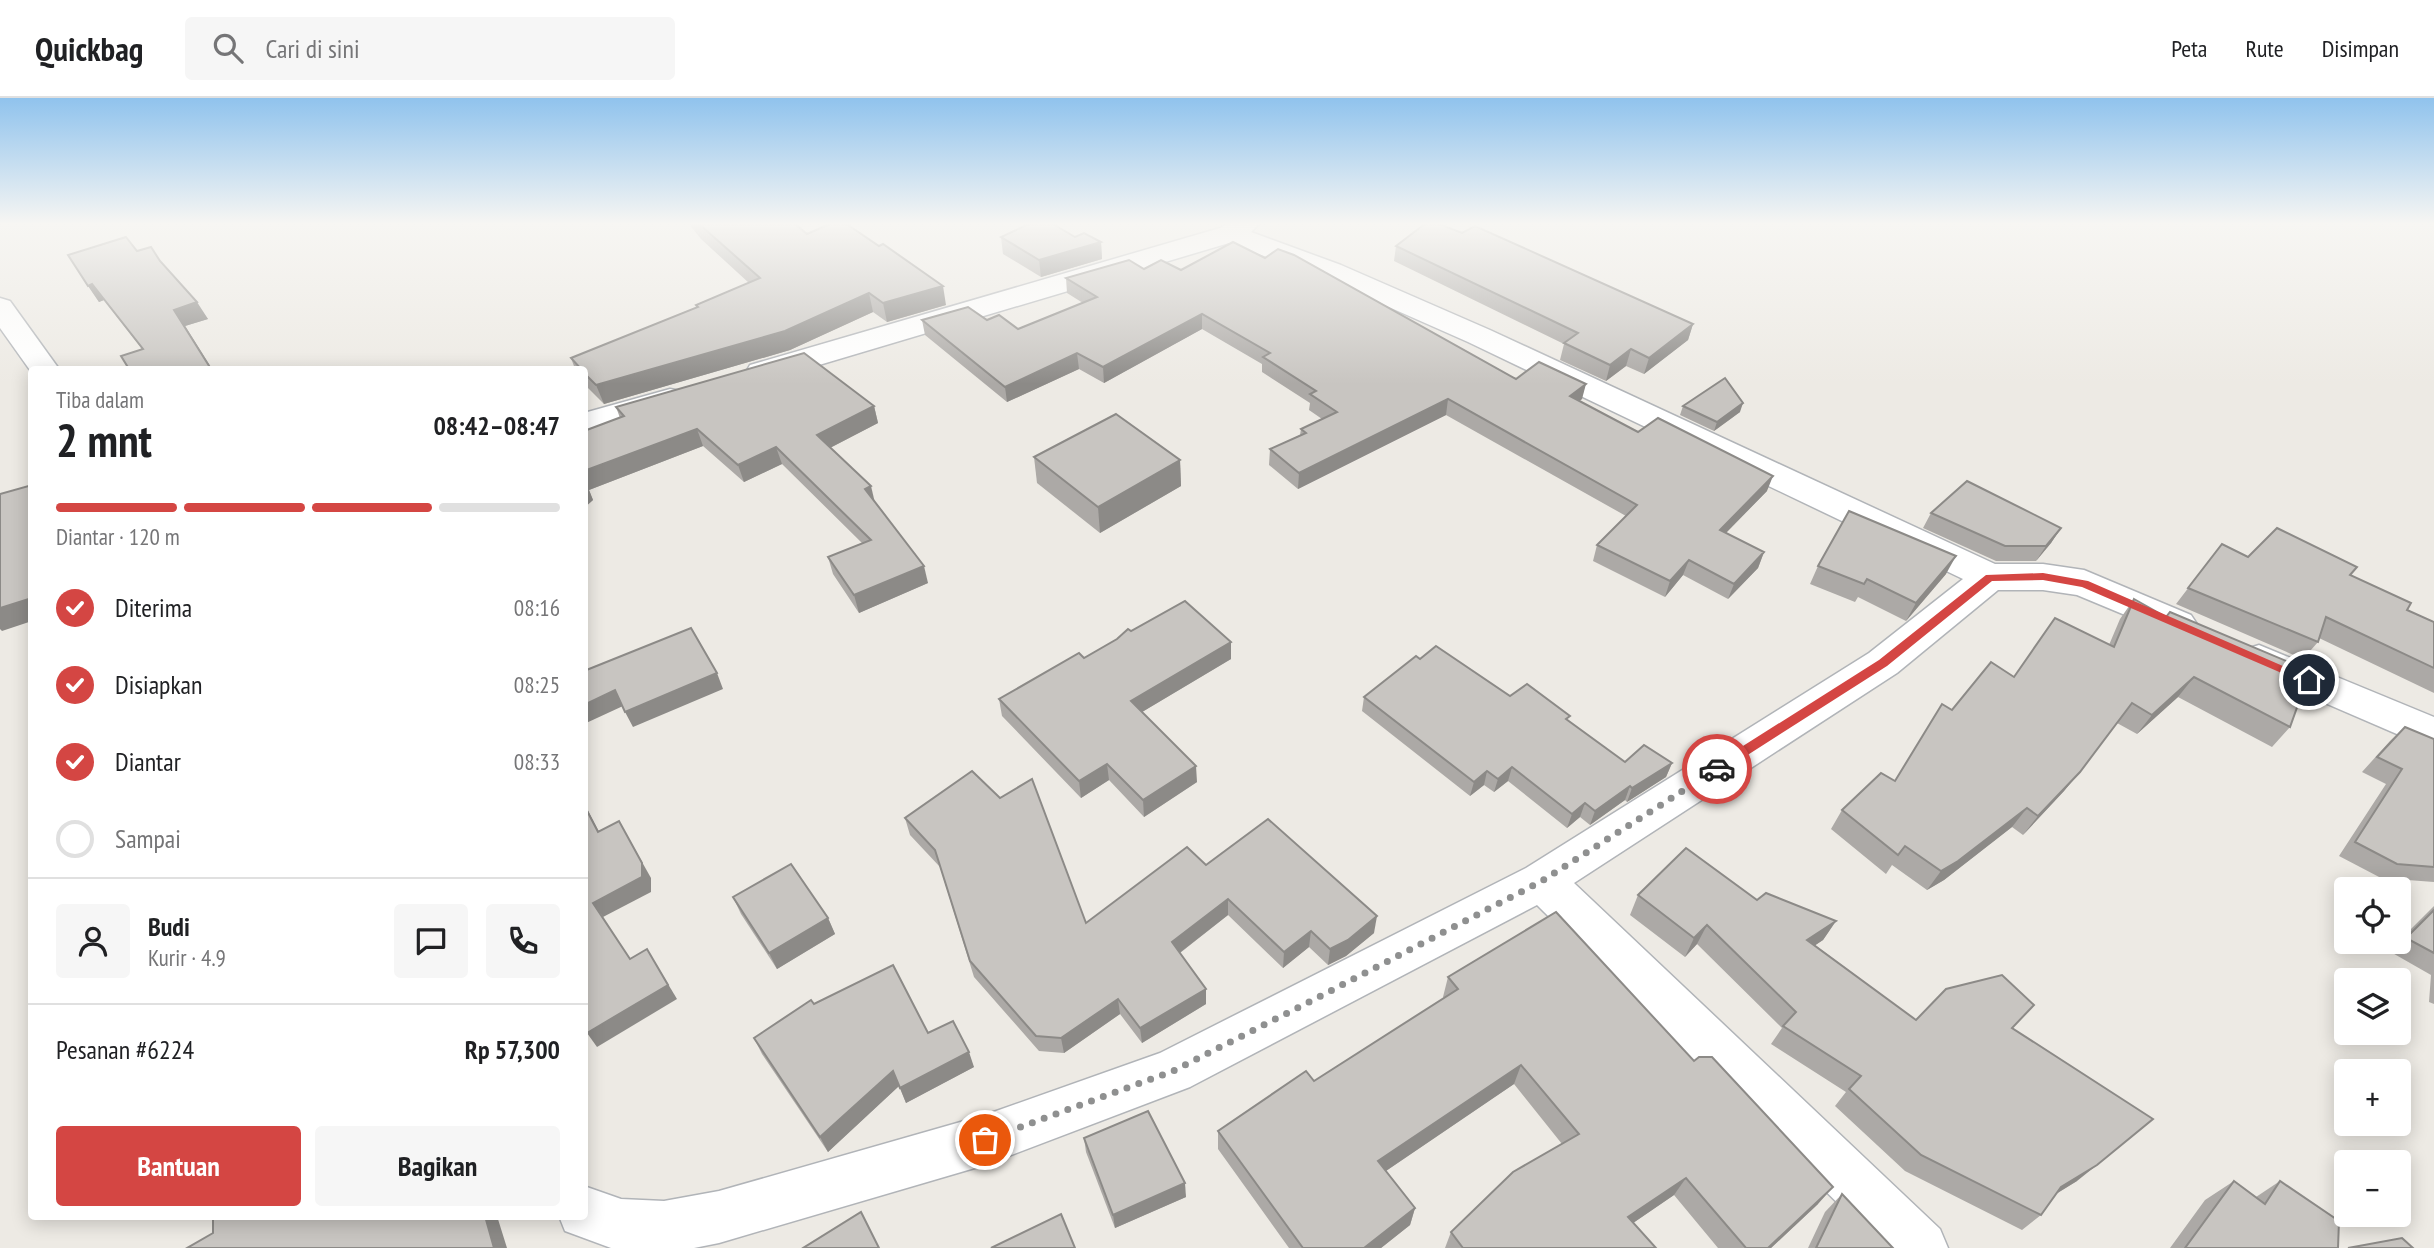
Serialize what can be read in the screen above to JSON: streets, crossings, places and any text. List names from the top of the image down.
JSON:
{
  "page": {
    "header": "Quickbag",
    "search": "Cari di sini",
    "nav": ["Peta", "Rute", "Disimpan"],
    "heading": ["2 mnt", "Tiba dalam", "08:42–08:47"],
    "panel": [
      "Budi",
      "Kurir · 4.9",
      "Pesanan #6224",
      "Rp 57,300"
    ],
    "bar": "Diantar · 120 m",
    "list": [
      ["Diterima", "08:16"],
      ["Disiapkan", "08:25"],
      ["Diantar", "08:33"],
      "Sampai"
    ],
    "map_buttons": ["+", "−"],
    "buttons": ["Bantuan", "Bagikan"]
  }
}
